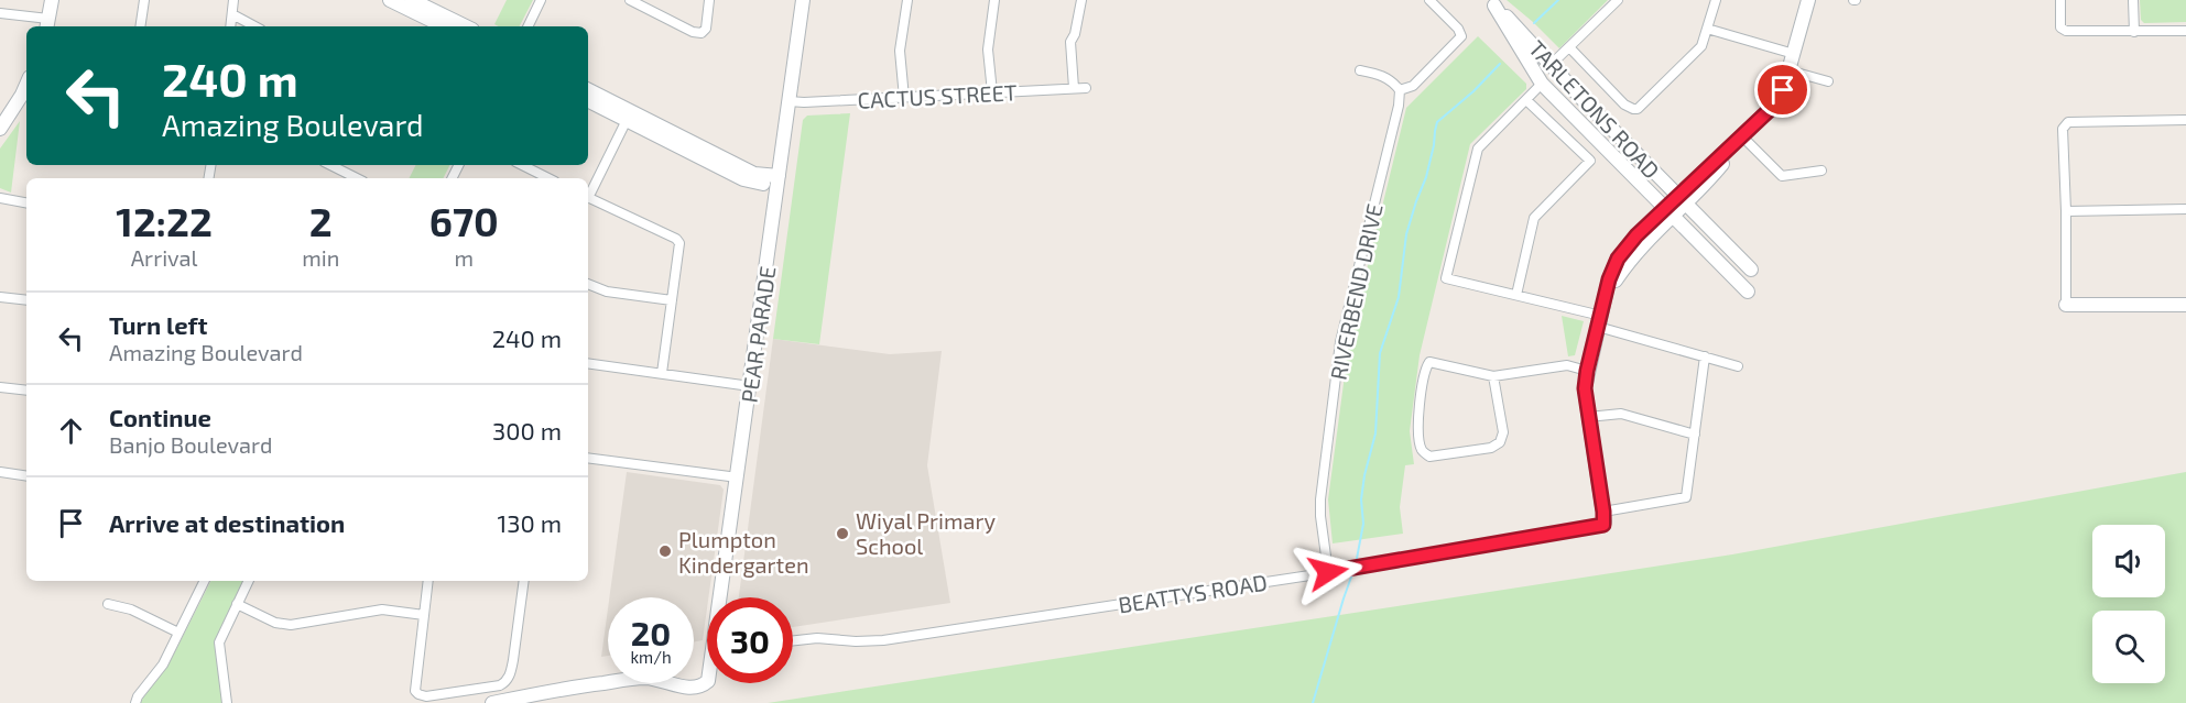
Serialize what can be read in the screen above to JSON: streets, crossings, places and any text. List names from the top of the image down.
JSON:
{
  "streets": {
    "street": [
      "CACTUS STREET",
      "TARLETONS ROAD",
      "RIVERBEND DRIVE",
      "PEAR PARADE",
      "BEATTYS ROAD"
    ]
  },
  "crossings": [
    ["CACTUS STREET", "PEAR PARADE"],
    ["RIVERBEND DRIVE", "BEATTYS ROAD"]
  ],
  "places": ["Wiyal Primary School", "Plumpton Kindergarten"],
  "page": {
    "turn": ["240 m", "Amazing Boulevard"],
    "eta": [
      "12:22",
      "Arrival",
      "2",
      "min",
      "670",
      "m"
    ],
    "list": [
      {
        "name": "Turn left",
        "note": "Amazing Boulevard",
        "value": "240 m"
      },
      {
        "name": "Continue",
        "note": "Banjo Boulevard",
        "value": "300 m"
      },
      {
        "name": "Arrive at destination",
        "value": "130 m"
      }
    ],
    "speed": "20 km/h",
    "limit": "30"
  }
}
